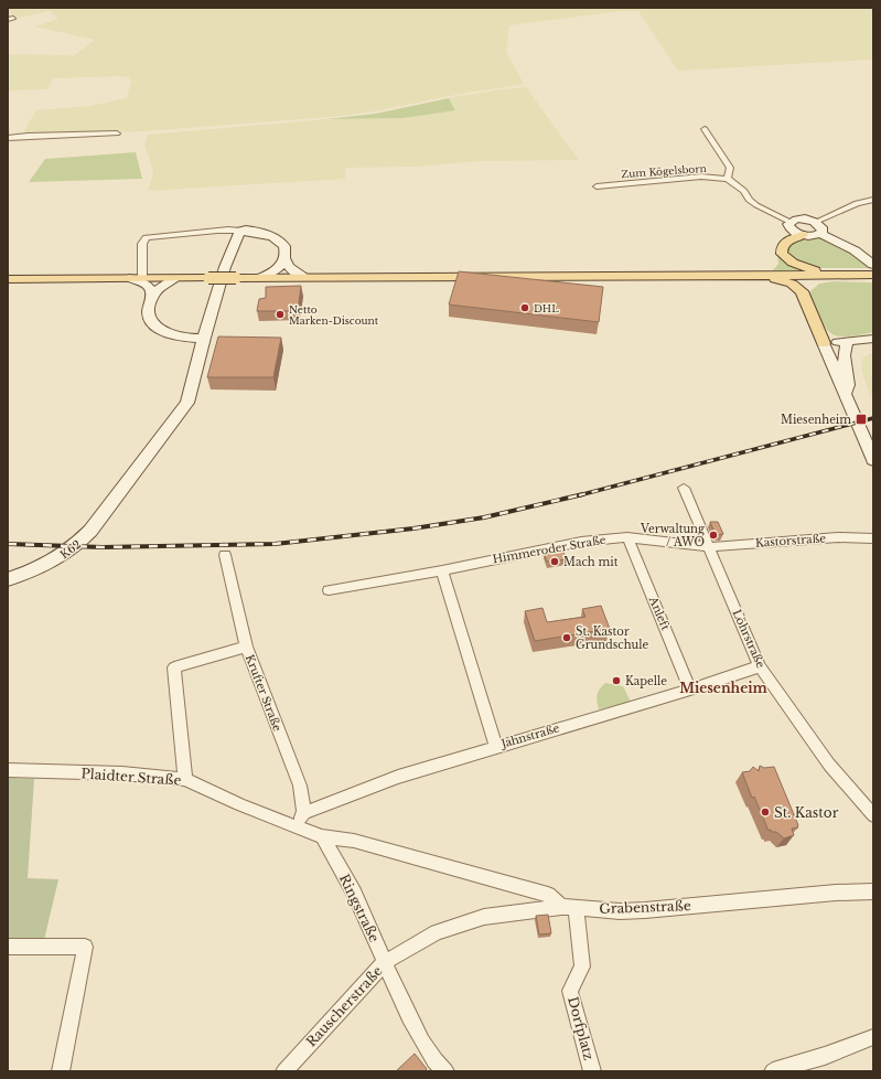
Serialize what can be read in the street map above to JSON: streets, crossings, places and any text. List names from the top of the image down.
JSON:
{
  "streets": {
    "street": [
      "Zum Kögelsborn",
      "Kastorstraße",
      "K62",
      "Himmeroder Straße",
      "Anleft",
      "Löhrstraße",
      "Krufter Straße",
      "Jahnstraße",
      "Plaidter Straße",
      "Grabenstraße",
      "Ringstraße",
      "Rauscherstraße",
      "Dorfplatz"
    ]
  },
  "crossings": [
    ["Kastorstraße", "Himmeroder Straße"],
    ["Kastorstraße", "Löhrstraße"],
    ["Himmeroder Straße", "Anleft"],
    ["Himmeroder Straße", "Löhrstraße"],
    ["Anleft", "Jahnstraße"],
    ["Löhrstraße", "Jahnstraße"],
    ["Krufter Straße", "Jahnstraße"],
    ["Plaidter Straße", "Ringstraße"],
    ["Grabenstraße", "Rauscherstraße"],
    ["Grabenstraße", "Dorfplatz"],
    ["Ringstraße", "Rauscherstraße"],
    ["Rauscherstraße", "Dorfplatz"]
  ],
  "districts": ["Miesenheim"],
  "places": {
    "other": [
      "DHL",
      "Netto Marken-Discount",
      "Verwaltung / AWO",
      "Mach mit",
      "St. Kastor Grundschule",
      "Kapelle",
      "St. Kastor"
    ],
    "transit": ["Miesenheim"]
  }
}
